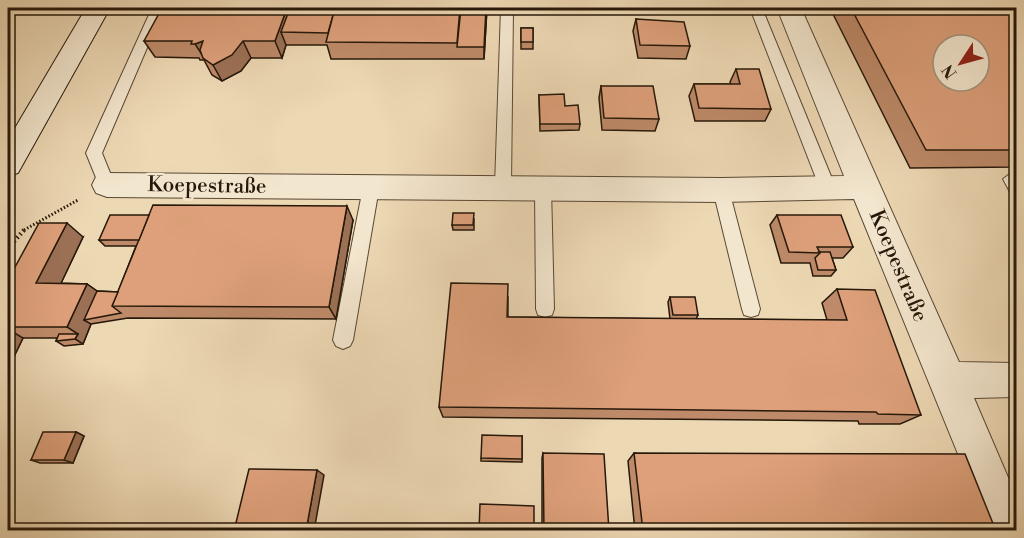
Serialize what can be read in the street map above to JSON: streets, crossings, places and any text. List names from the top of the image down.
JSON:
{
  "streets": {
    "street": ["Koepestraße"]
  },
  "north": "bottom left"
}
